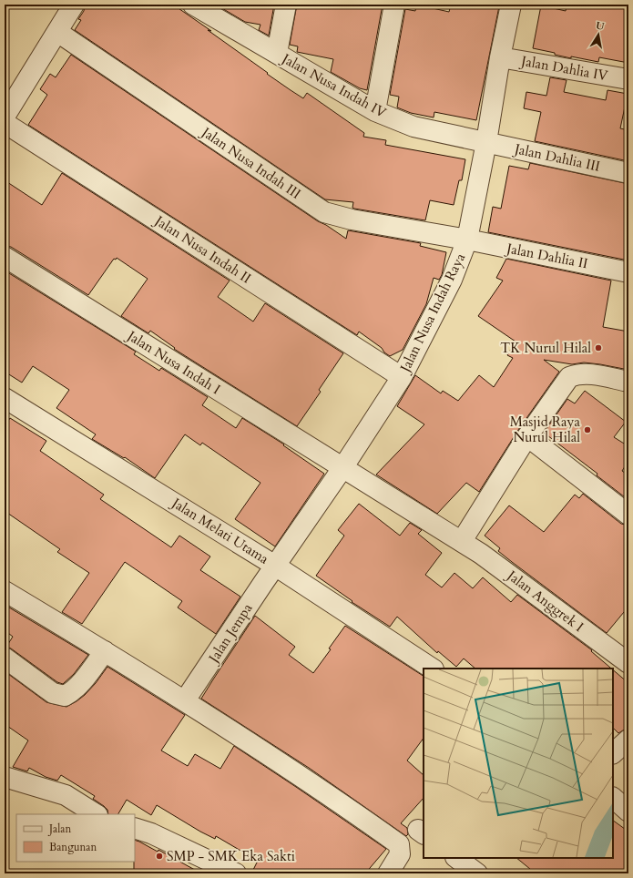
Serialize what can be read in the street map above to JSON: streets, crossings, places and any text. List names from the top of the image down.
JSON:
{
  "streets": {
    "street": [
      "Jalan Dahlia IV",
      "Jalan Nusa Indah IV",
      "Jalan Dahlia III",
      "Jalan Nusa Indah III",
      "Jalan Nusa Indah II",
      "Jalan Dahlia II",
      "Jalan Nusa Indah Raya",
      "Jalan Nusa Indah I",
      "Jalan Melati Utama",
      "Jalan Anggrek I",
      "Jalan Jempa"
    ]
  },
  "crossings": [
    ["Jalan Dahlia IV", "Jalan Nusa Indah Raya"],
    ["Jalan Nusa Indah IV", "Jalan Dahlia III"],
    ["Jalan Nusa Indah IV", "Jalan Nusa Indah Raya"],
    ["Jalan Dahlia III", "Jalan Nusa Indah Raya"],
    ["Jalan Nusa Indah III", "Jalan Dahlia II"],
    ["Jalan Nusa Indah III", "Jalan Nusa Indah Raya"],
    ["Jalan Nusa Indah II", "Jalan Nusa Indah Raya"],
    ["Jalan Dahlia II", "Jalan Nusa Indah Raya"],
    ["Jalan Nusa Indah Raya", "Jalan Nusa Indah I"],
    ["Jalan Nusa Indah Raya", "Jalan Melati Utama"],
    ["Jalan Nusa Indah Raya", "Jalan Anggrek I"],
    ["Jalan Nusa Indah Raya", "Jalan Jempa"],
    ["Jalan Nusa Indah I", "Jalan Anggrek I"],
    ["Jalan Melati Utama", "Jalan Jempa"]
  ],
  "places": ["TK Nurul Hilal", "Masjid Raya Nurul Hilal", "SMP - SMK Eka Sakti"],
  "legend": ["Jalan", "Bangunan"],
  "north": "top"
}
